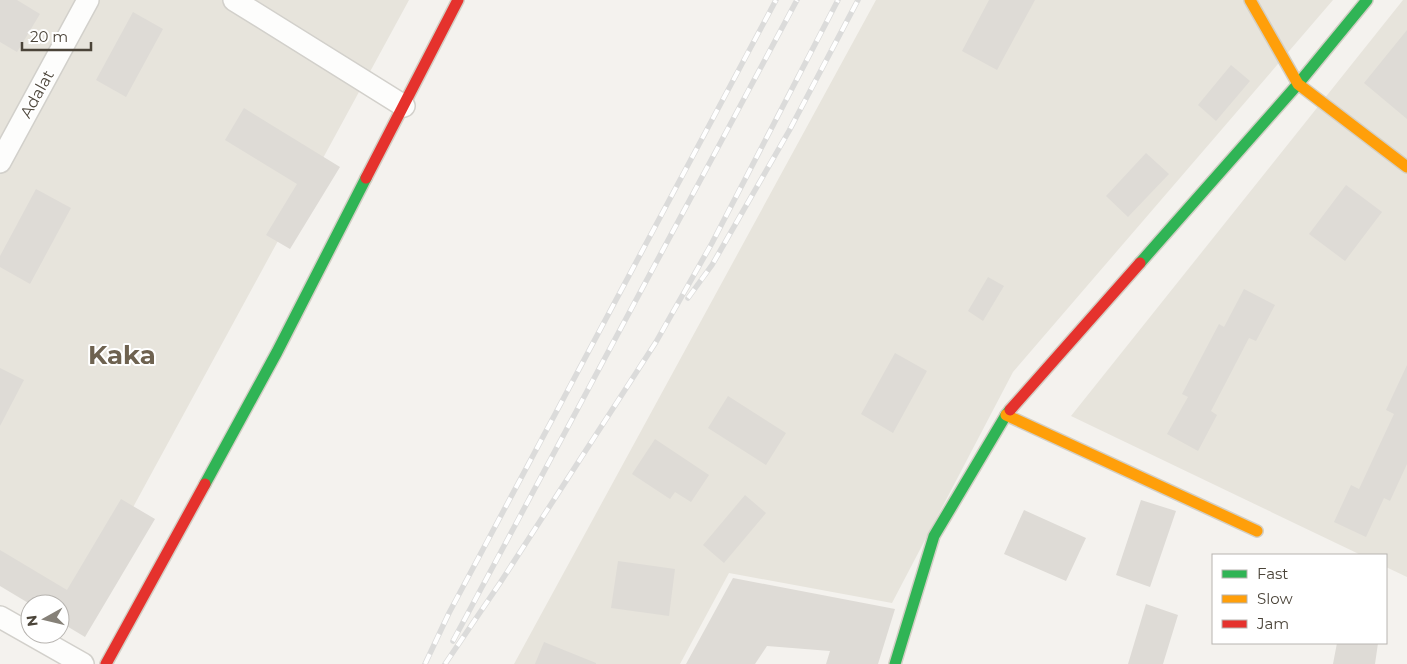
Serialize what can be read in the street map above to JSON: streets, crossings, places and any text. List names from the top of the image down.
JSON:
{
  "streets": {
    "street": ["Adalat"]
  },
  "districts": ["Kaka"],
  "legend": ["Fast", "Slow", "Jam"],
  "scale_bar": "20 m",
  "north": "left"
}
